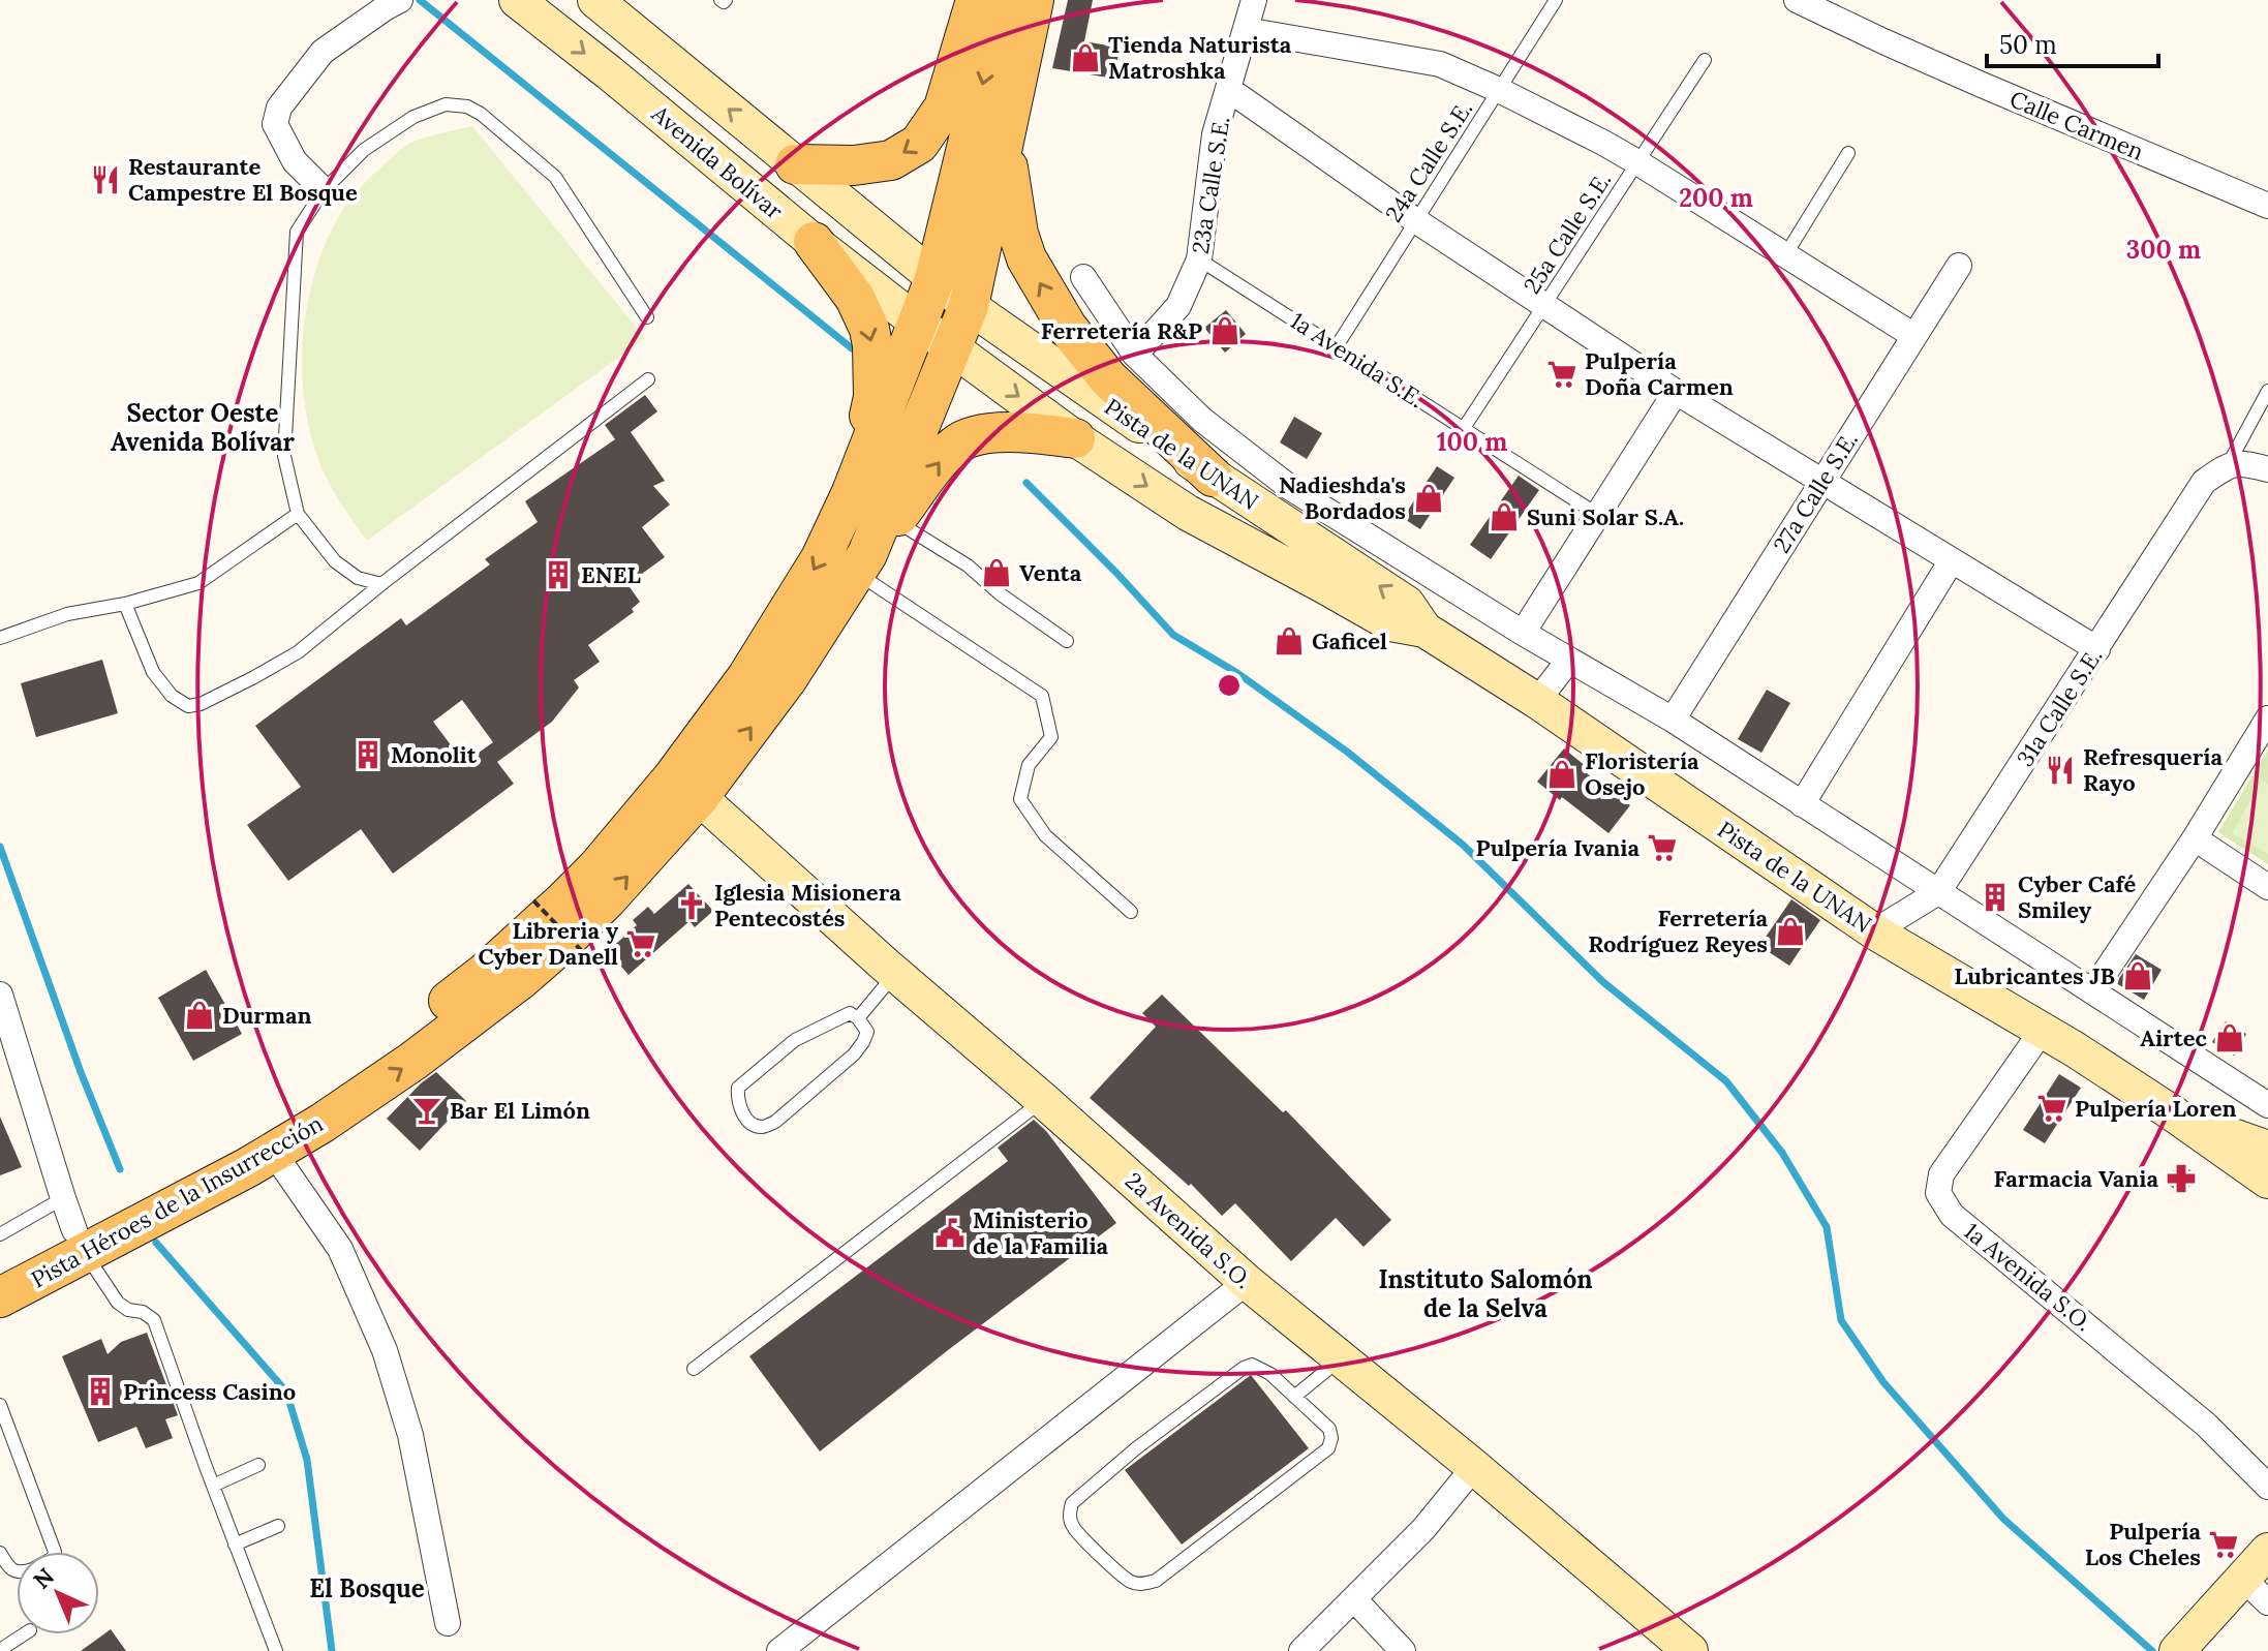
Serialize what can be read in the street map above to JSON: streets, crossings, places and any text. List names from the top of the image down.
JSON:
{
  "streets": {
    "main road": [
      "Avenida Bolívar",
      "Pista de la UNAN",
      "Pista Héroes de la Insurrección",
      "2a Avenida S.O."
    ],
    "street": [
      "Calle Carmen",
      "23a Calle S.E.",
      "27a Calle S.E.",
      "31a Calle S.E.",
      "1a Avenida S.O."
    ],
    "lane": ["24a Calle S.E.", "25a Calle S.E.", "1a Avenida S.E."]
  },
  "crossings": [
    ["24a Calle S.E.", "1a Avenida S.E."],
    ["Avenida Bolívar", "Pista de la UNAN"],
    ["Avenida Bolívar", "Pista Héroes de la Insurrección"],
    ["23a Calle S.E.", "1a Avenida S.E."],
    ["25a Calle S.E.", "1a Avenida S.E."],
    ["Pista de la UNAN", "31a Calle S.E."],
    ["Pista de la UNAN", "Pista Héroes de la Insurrección"],
    ["Pista de la UNAN", "1a Avenida S.O."],
    ["Pista Héroes de la Insurrección", "2a Avenida S.O."]
  ],
  "districts": ["Sector Oeste Avenida Bolívar", "Instituto Salomón de la Selva", "El Bosque"],
  "places": {
    "shop": [
      "Tienda Naturista Matroshka",
      "Ferretería R&P",
      "Nadieshda's Bordados",
      "Suni Solar S.A.",
      "Venta",
      "Gaficel",
      "Floristería Osejo",
      "Ferretería Rodríguez Reyes",
      "Lubricantes JB",
      "Durman",
      "Airtec"
    ],
    "restaurant": ["Restaurante Campestre El Bosque", "Refresquería Rayo"],
    "supermarket": [
      "Pulpería Doña Carmen",
      "Pulpería Ivania",
      "Libreria y Cyber Danell",
      "Pulpería Loren",
      "Pulpería Los Cheles"
    ],
    "building": [
      "ENEL",
      "Monolit",
      "Cyber Café Smiley",
      "Princess Casino"
    ],
    "church": ["Iglesia Misionera Pentecostés"],
    "bar": ["Bar El Limón"],
    "pharmacy": ["Farmacia Vania"],
    "public building": ["Ministerio de la Familia"]
  },
  "scale_bar": "50 m",
  "north": "top left",
  "rings": ["200 m", "300 m", "100 m"]
}
